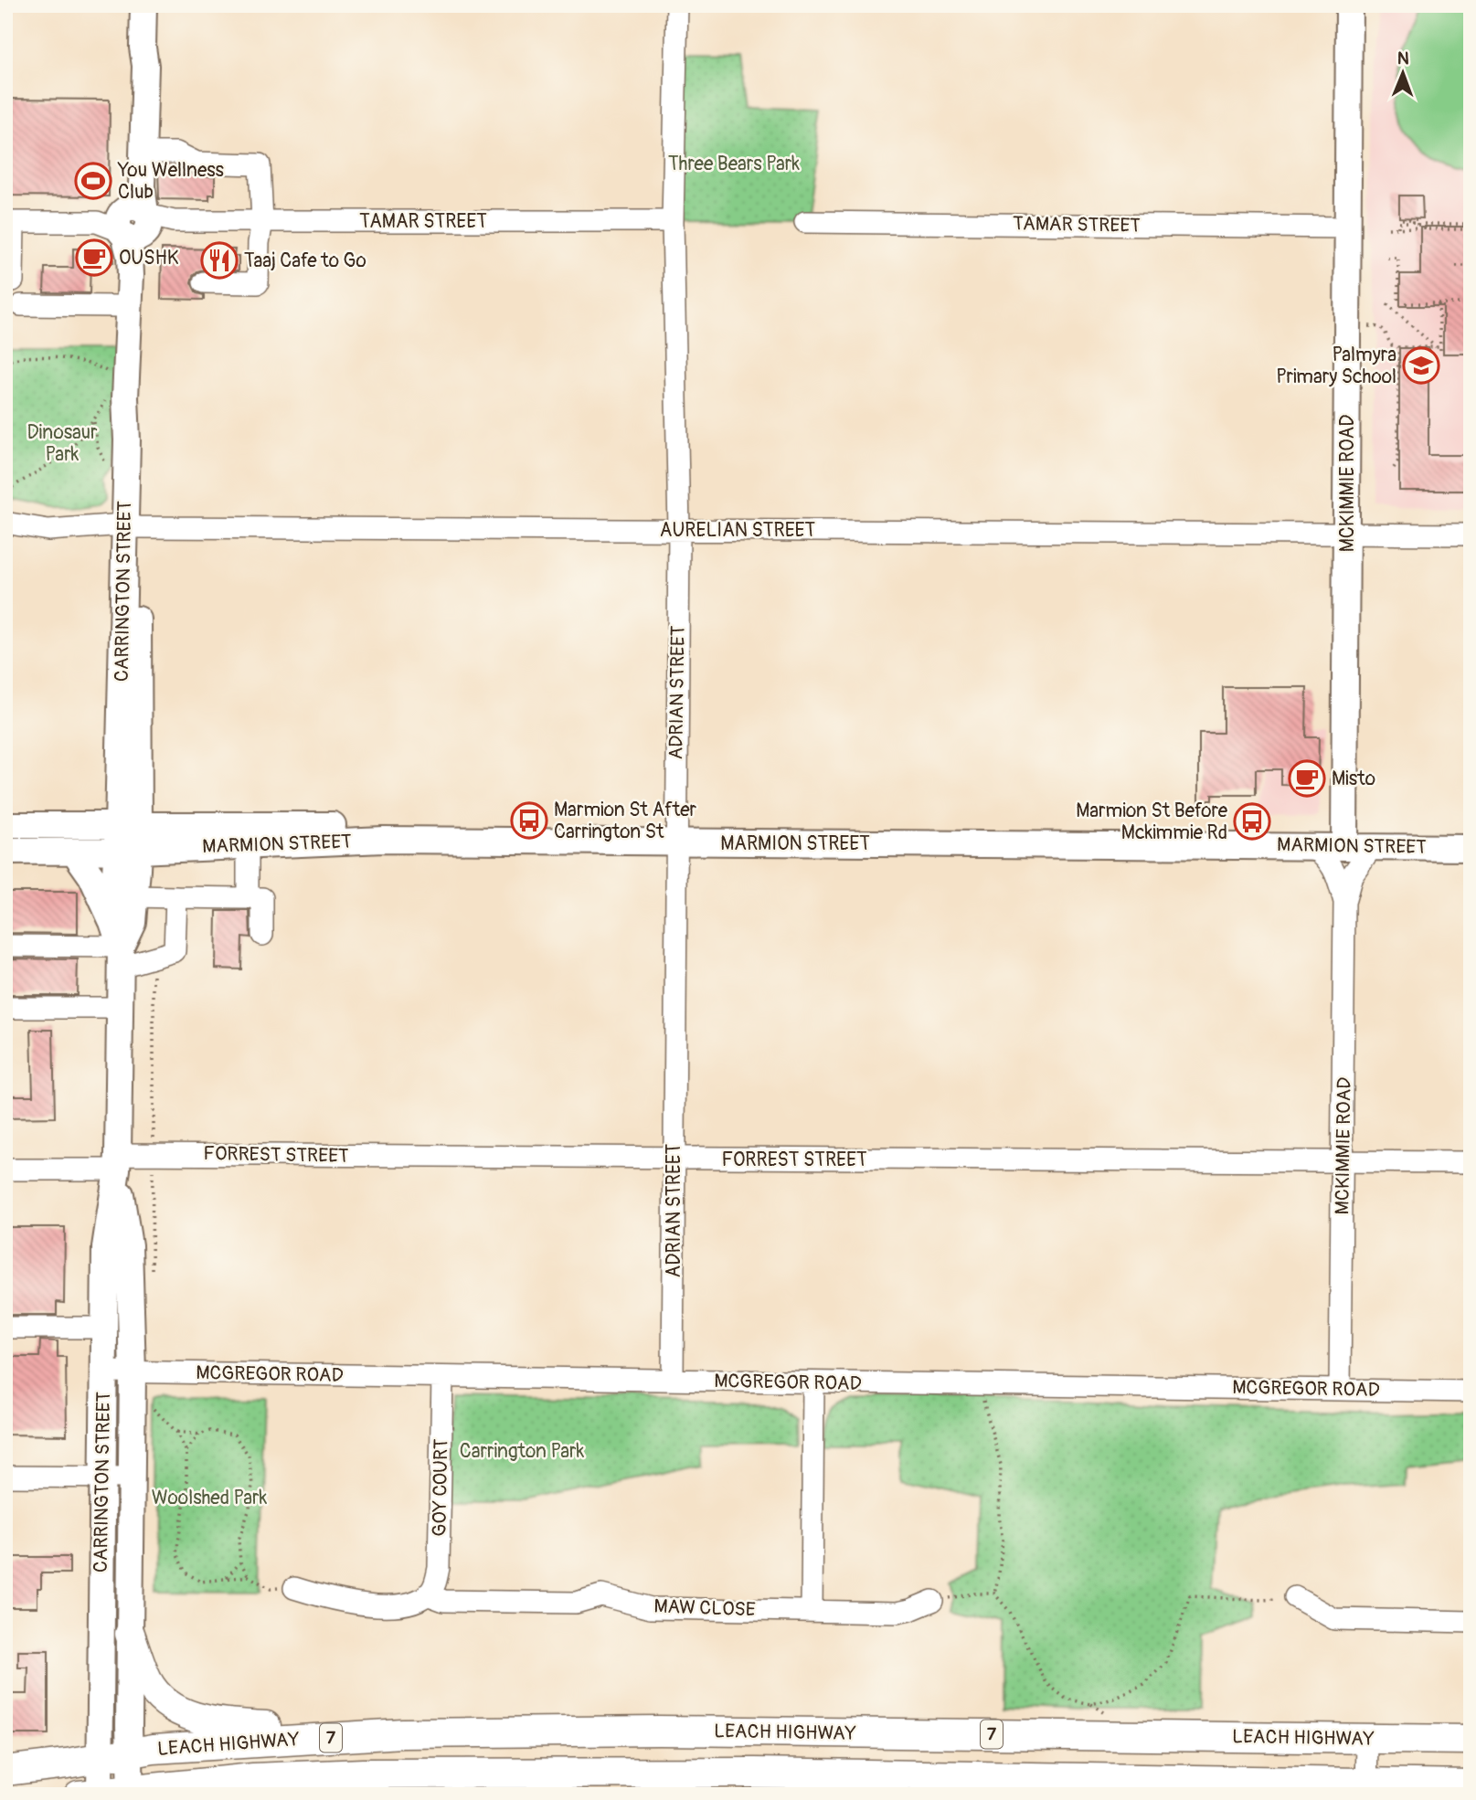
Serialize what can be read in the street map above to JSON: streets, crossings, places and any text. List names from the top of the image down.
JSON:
{
  "streets": {
    "highway": ["LEACH HIGHWAY", "7"],
    "main road": ["MCKIMMIE ROAD", "CARRINGTON STREET", "MARMION STREET"],
    "street": [
      "TAMAR STREET",
      "AURELIAN STREET",
      "ADRIAN STREET",
      "FORREST STREET",
      "MCGREGOR ROAD",
      "GOY COURT",
      "MAW CLOSE"
    ]
  },
  "crossings": [
    ["TAMAR STREET", "MCKIMMIE ROAD"],
    ["TAMAR STREET", "CARRINGTON STREET"],
    ["TAMAR STREET", "ADRIAN STREET"],
    ["MCKIMMIE ROAD", "AURELIAN STREET"],
    ["MCKIMMIE ROAD", "MARMION STREET"],
    ["MCKIMMIE ROAD", "FORREST STREET"],
    ["MCKIMMIE ROAD", "MCGREGOR ROAD"],
    ["AURELIAN STREET", "CARRINGTON STREET"],
    ["AURELIAN STREET", "ADRIAN STREET"],
    ["CARRINGTON STREET", "MARMION STREET"],
    ["CARRINGTON STREET", "FORREST STREET"],
    ["CARRINGTON STREET", "MCGREGOR ROAD"],
    ["CARRINGTON STREET", "LEACH HIGHWAY"],
    ["CARRINGTON STREET", "7"],
    ["ADRIAN STREET", "MARMION STREET"],
    ["ADRIAN STREET", "FORREST STREET"],
    ["ADRIAN STREET", "MCGREGOR ROAD"],
    ["MCGREGOR ROAD", "GOY COURT"],
    ["GOY COURT", "MAW CLOSE"],
    ["LEACH HIGHWAY", "7"]
  ],
  "parks": [
    "Three Bears Park",
    "Dinosaur Park",
    "Carrington Park",
    "Woolshed Park"
  ],
  "places": {
    "sports": ["You Wellness Club"],
    "cafe": ["OUSHK", "Misto"],
    "restaurant": ["Taaj Cafe to Go"],
    "school or university": ["Palmyra Primary School"],
    "bus stop": ["Marmion St After Carrington St", "Marmion St Before Mckimmie Rd"]
  },
  "north": "top"
}
